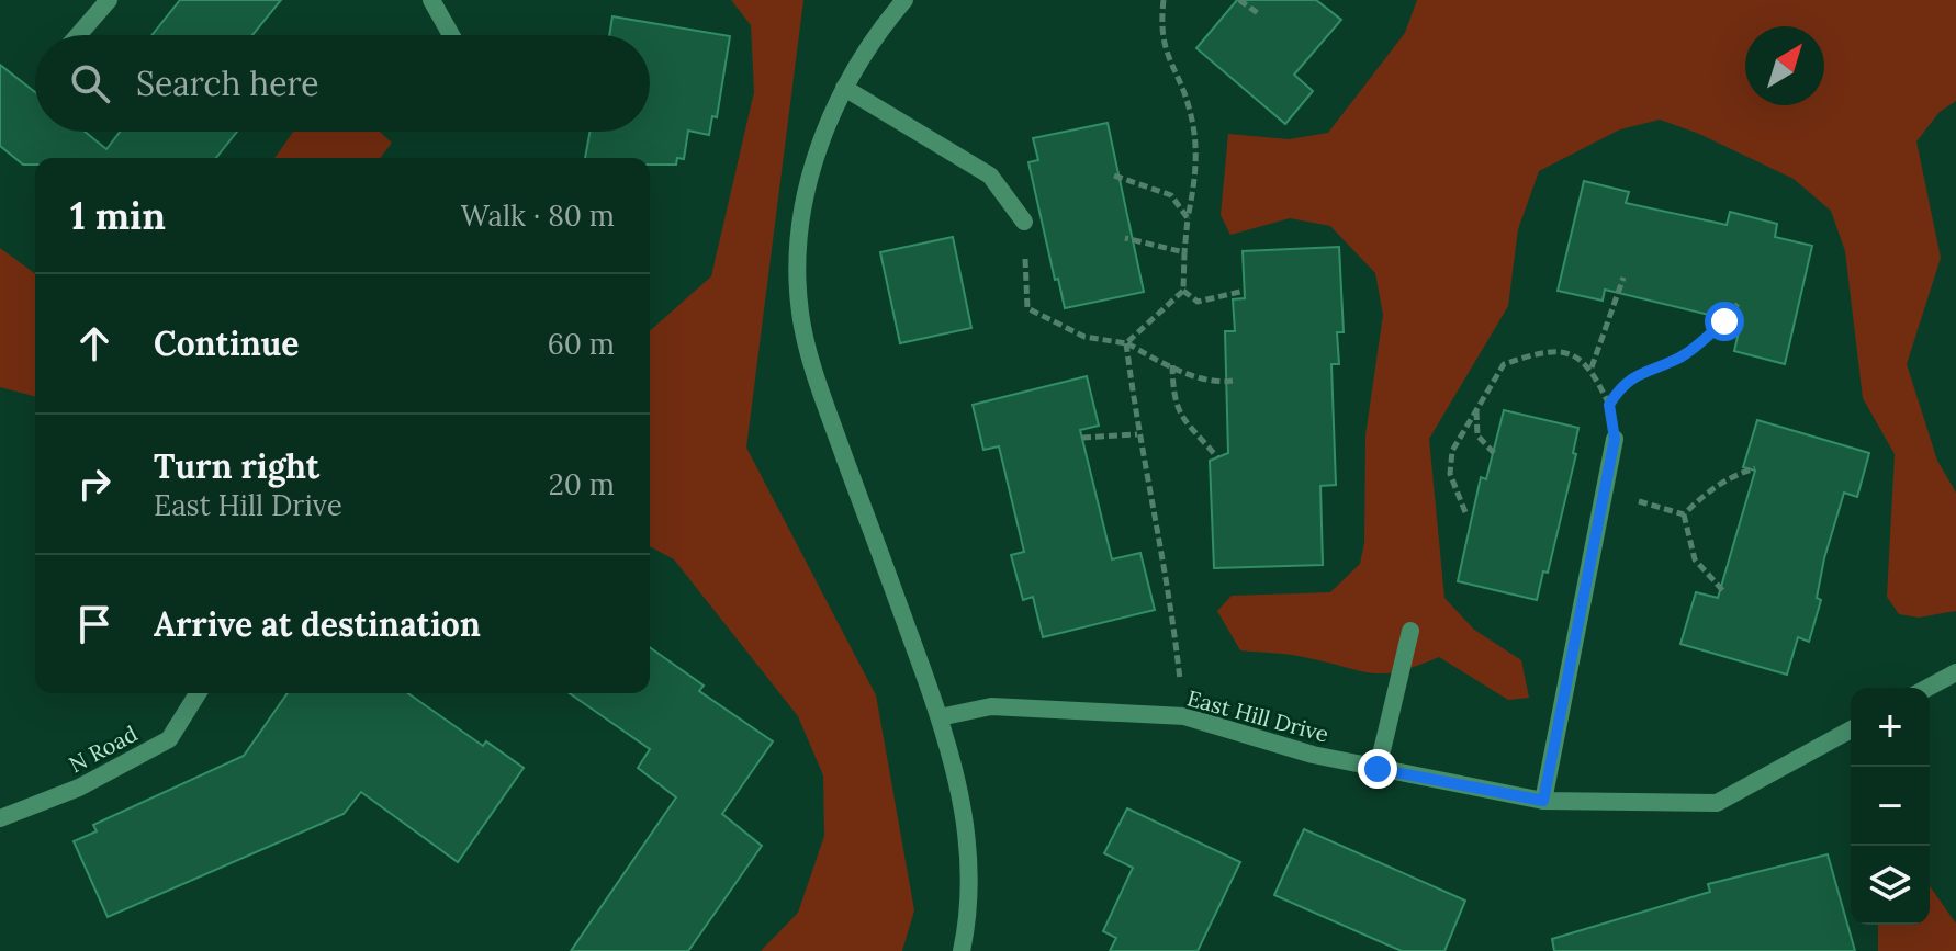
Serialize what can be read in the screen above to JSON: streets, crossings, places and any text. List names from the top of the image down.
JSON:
{
  "streets": {
    "street": ["East Hill Drive", "N Road"]
  },
  "north": "top right",
  "page": {
    "search": "Search here",
    "heading": ["1 min", "Walk · 80 m"],
    "list": [
      ["Continue", "60 m"],
      ["Turn right", "East Hill Drive", "20 m"],
      "Arrive at destination"
    ],
    "map_buttons": ["+", "−"]
  }
}
